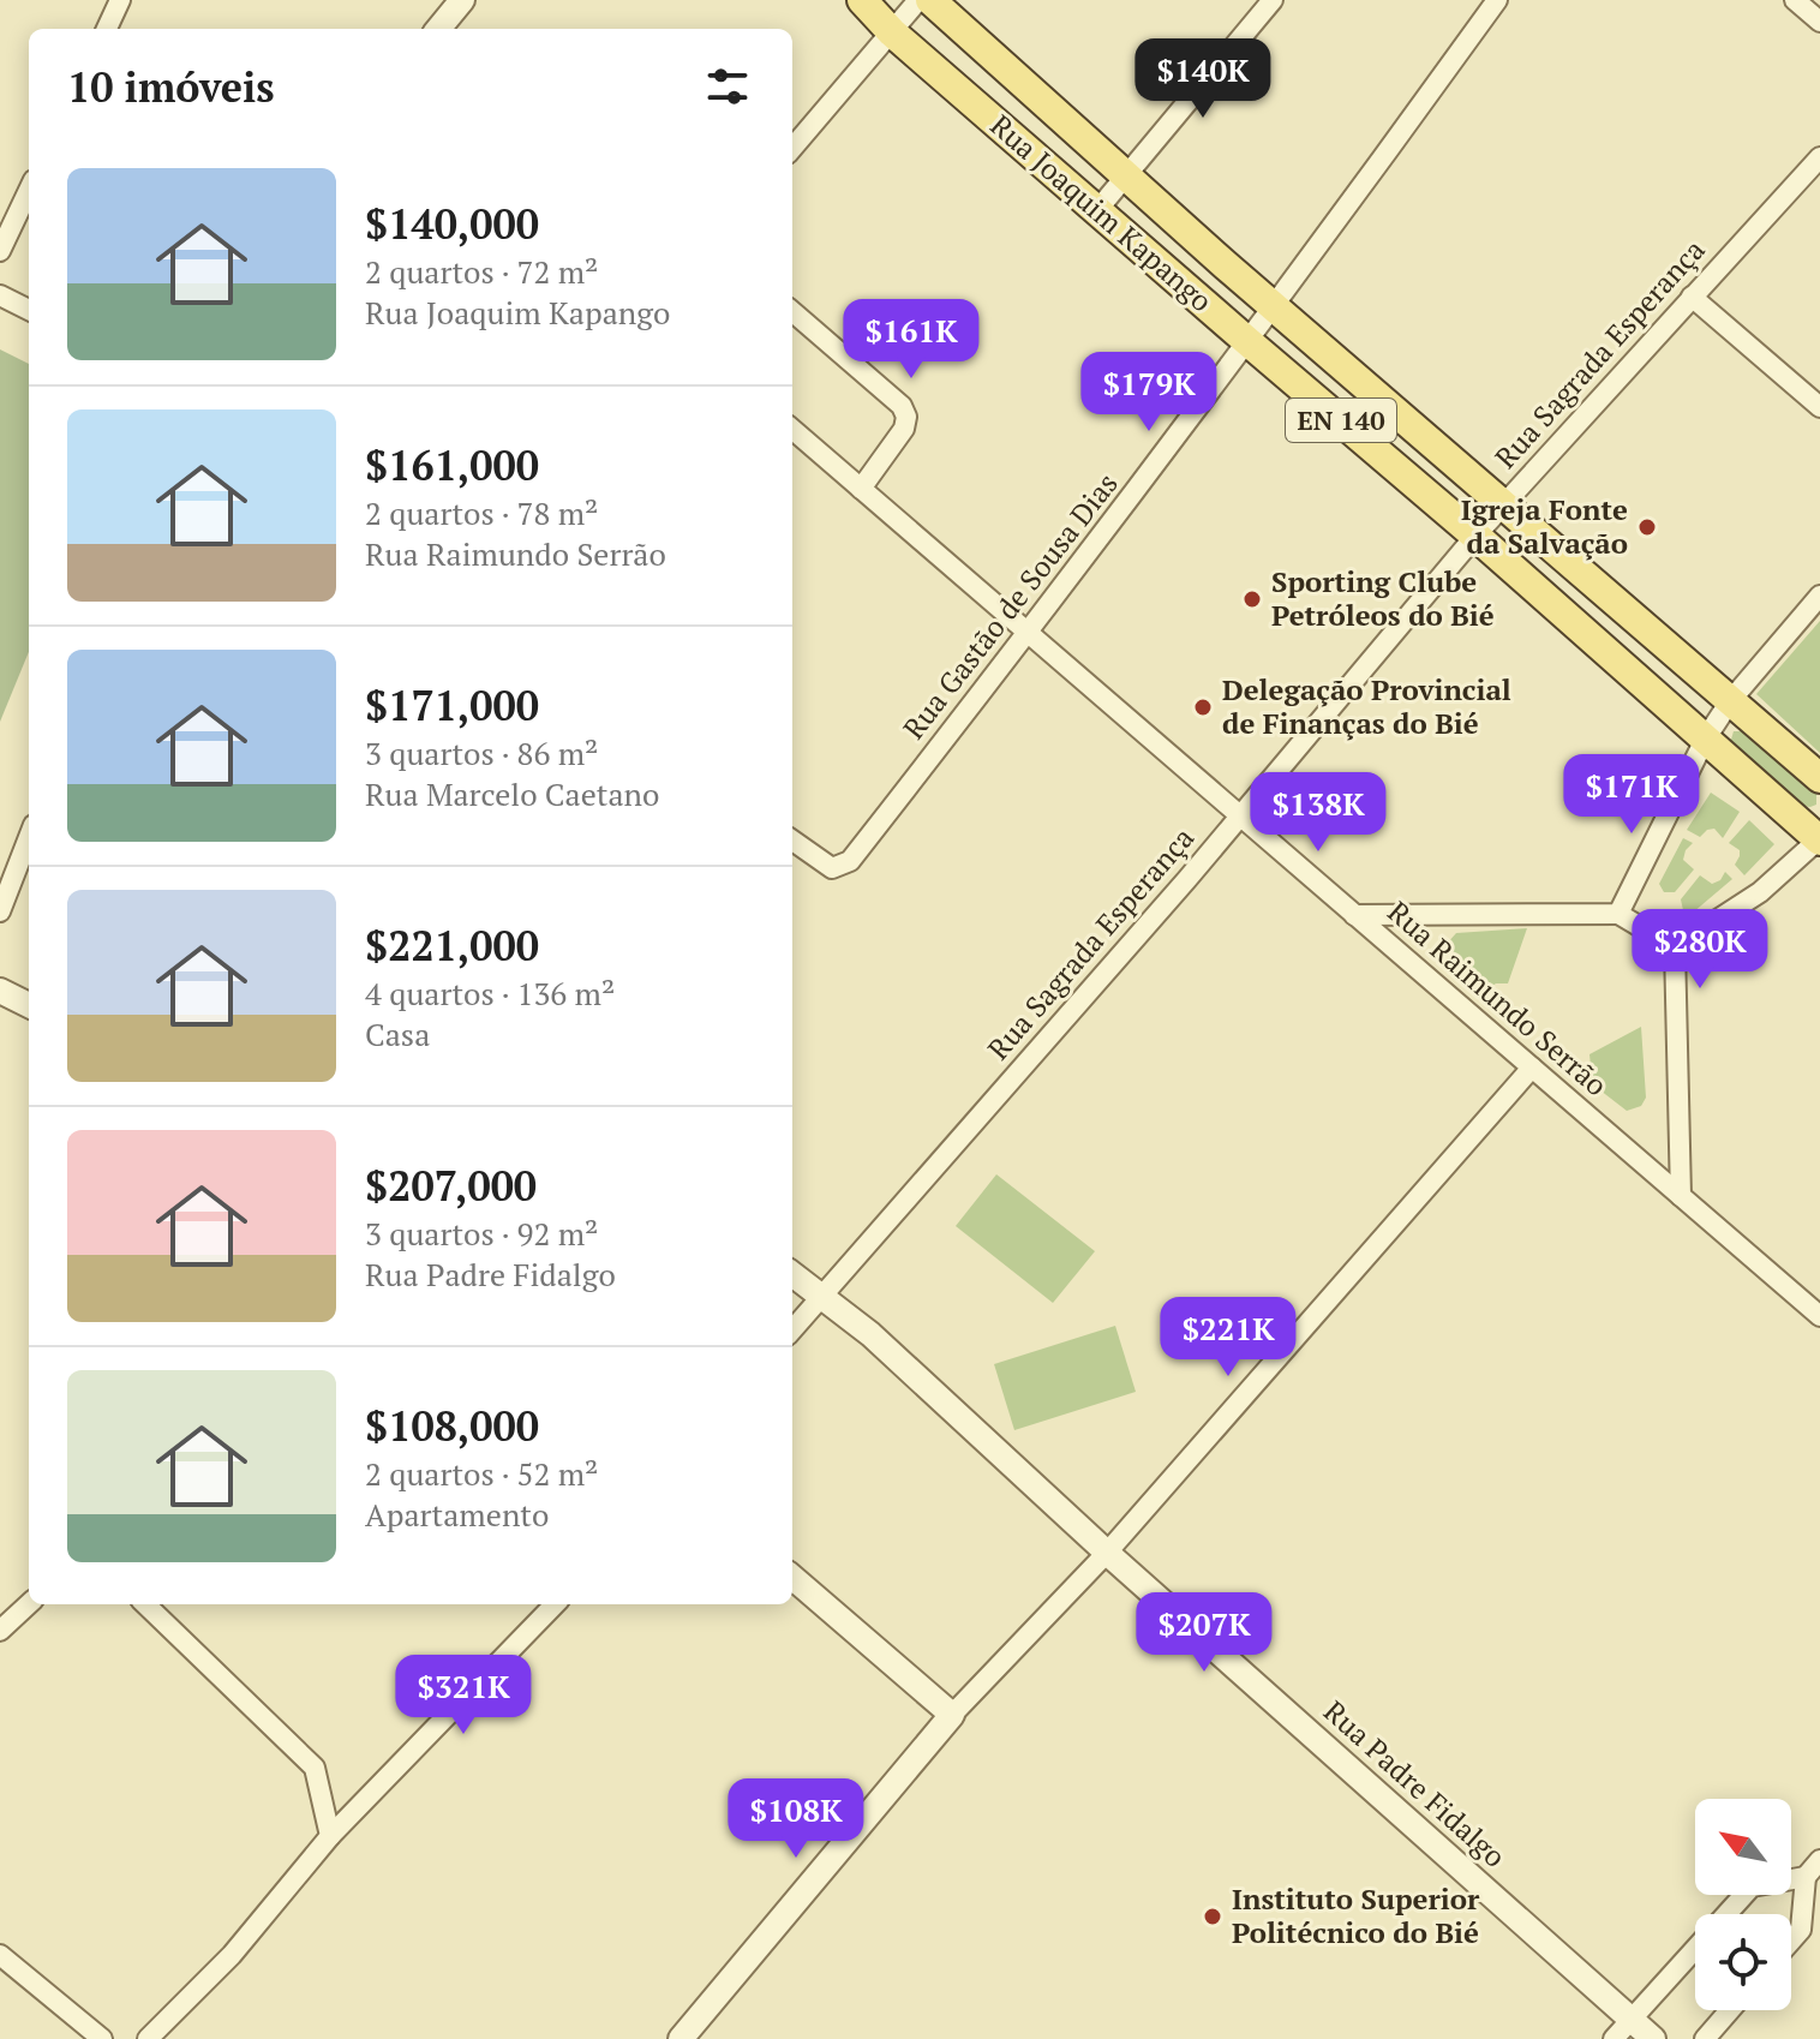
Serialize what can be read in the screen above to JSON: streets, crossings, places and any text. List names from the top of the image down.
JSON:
{
  "streets": {
    "main road": ["Rua Joaquim Kapango", "EN 140"],
    "street": [
      "Rua Sagrada Esperança",
      "Rua Gastão de Sousa Dias",
      "Rua Raimundo Serrão",
      "Rua Padre Fidalgo"
    ]
  },
  "crossings": [
    ["Rua Joaquim Kapango", "Rua Sagrada Esperança"],
    ["Rua Joaquim Kapango", "Rua Gastão de Sousa Dias"],
    ["Rua Sagrada Esperança", "Rua Raimundo Serrão"],
    ["Rua Sagrada Esperança", "Rua Padre Fidalgo"],
    ["Rua Gastão de Sousa Dias", "Rua Raimundo Serrão"]
  ],
  "places": [
    "Igreja Fonte da Salvação",
    "Sporting Clube Petróleos do Bié",
    "Delegação Provincial de Finanças do Bié",
    "Instituto Superior Politécnico do Bié"
  ],
  "north": "top left",
  "page": {
    "heading": "10 imóveis",
    "price": [
      "$140K",
      "$161K",
      "$179K",
      "$171K",
      "$138K",
      "$280K",
      "$221K",
      "$207K",
      "$321K",
      "$108K"
    ],
    "list": [
      {
        "name": "$140,000",
        "note": "2 quartos · 72 m² · Rua Joaquim Kapango"
      },
      {
        "name": "$161,000",
        "note": "2 quartos · 78 m² · Rua Raimundo Serrão"
      },
      {
        "name": "$171,000",
        "note": "3 quartos · 86 m² · Rua Marcelo Caetano"
      },
      {
        "name": "$221,000",
        "note": "4 quartos · 136 m² · Casa"
      },
      {
        "name": "$207,000",
        "note": "3 quartos · 92 m² · Rua Padre Fidalgo"
      },
      {
        "name": "$108,000",
        "note": "2 quartos · 52 m² · Apartamento"
      }
    ]
  }
}
